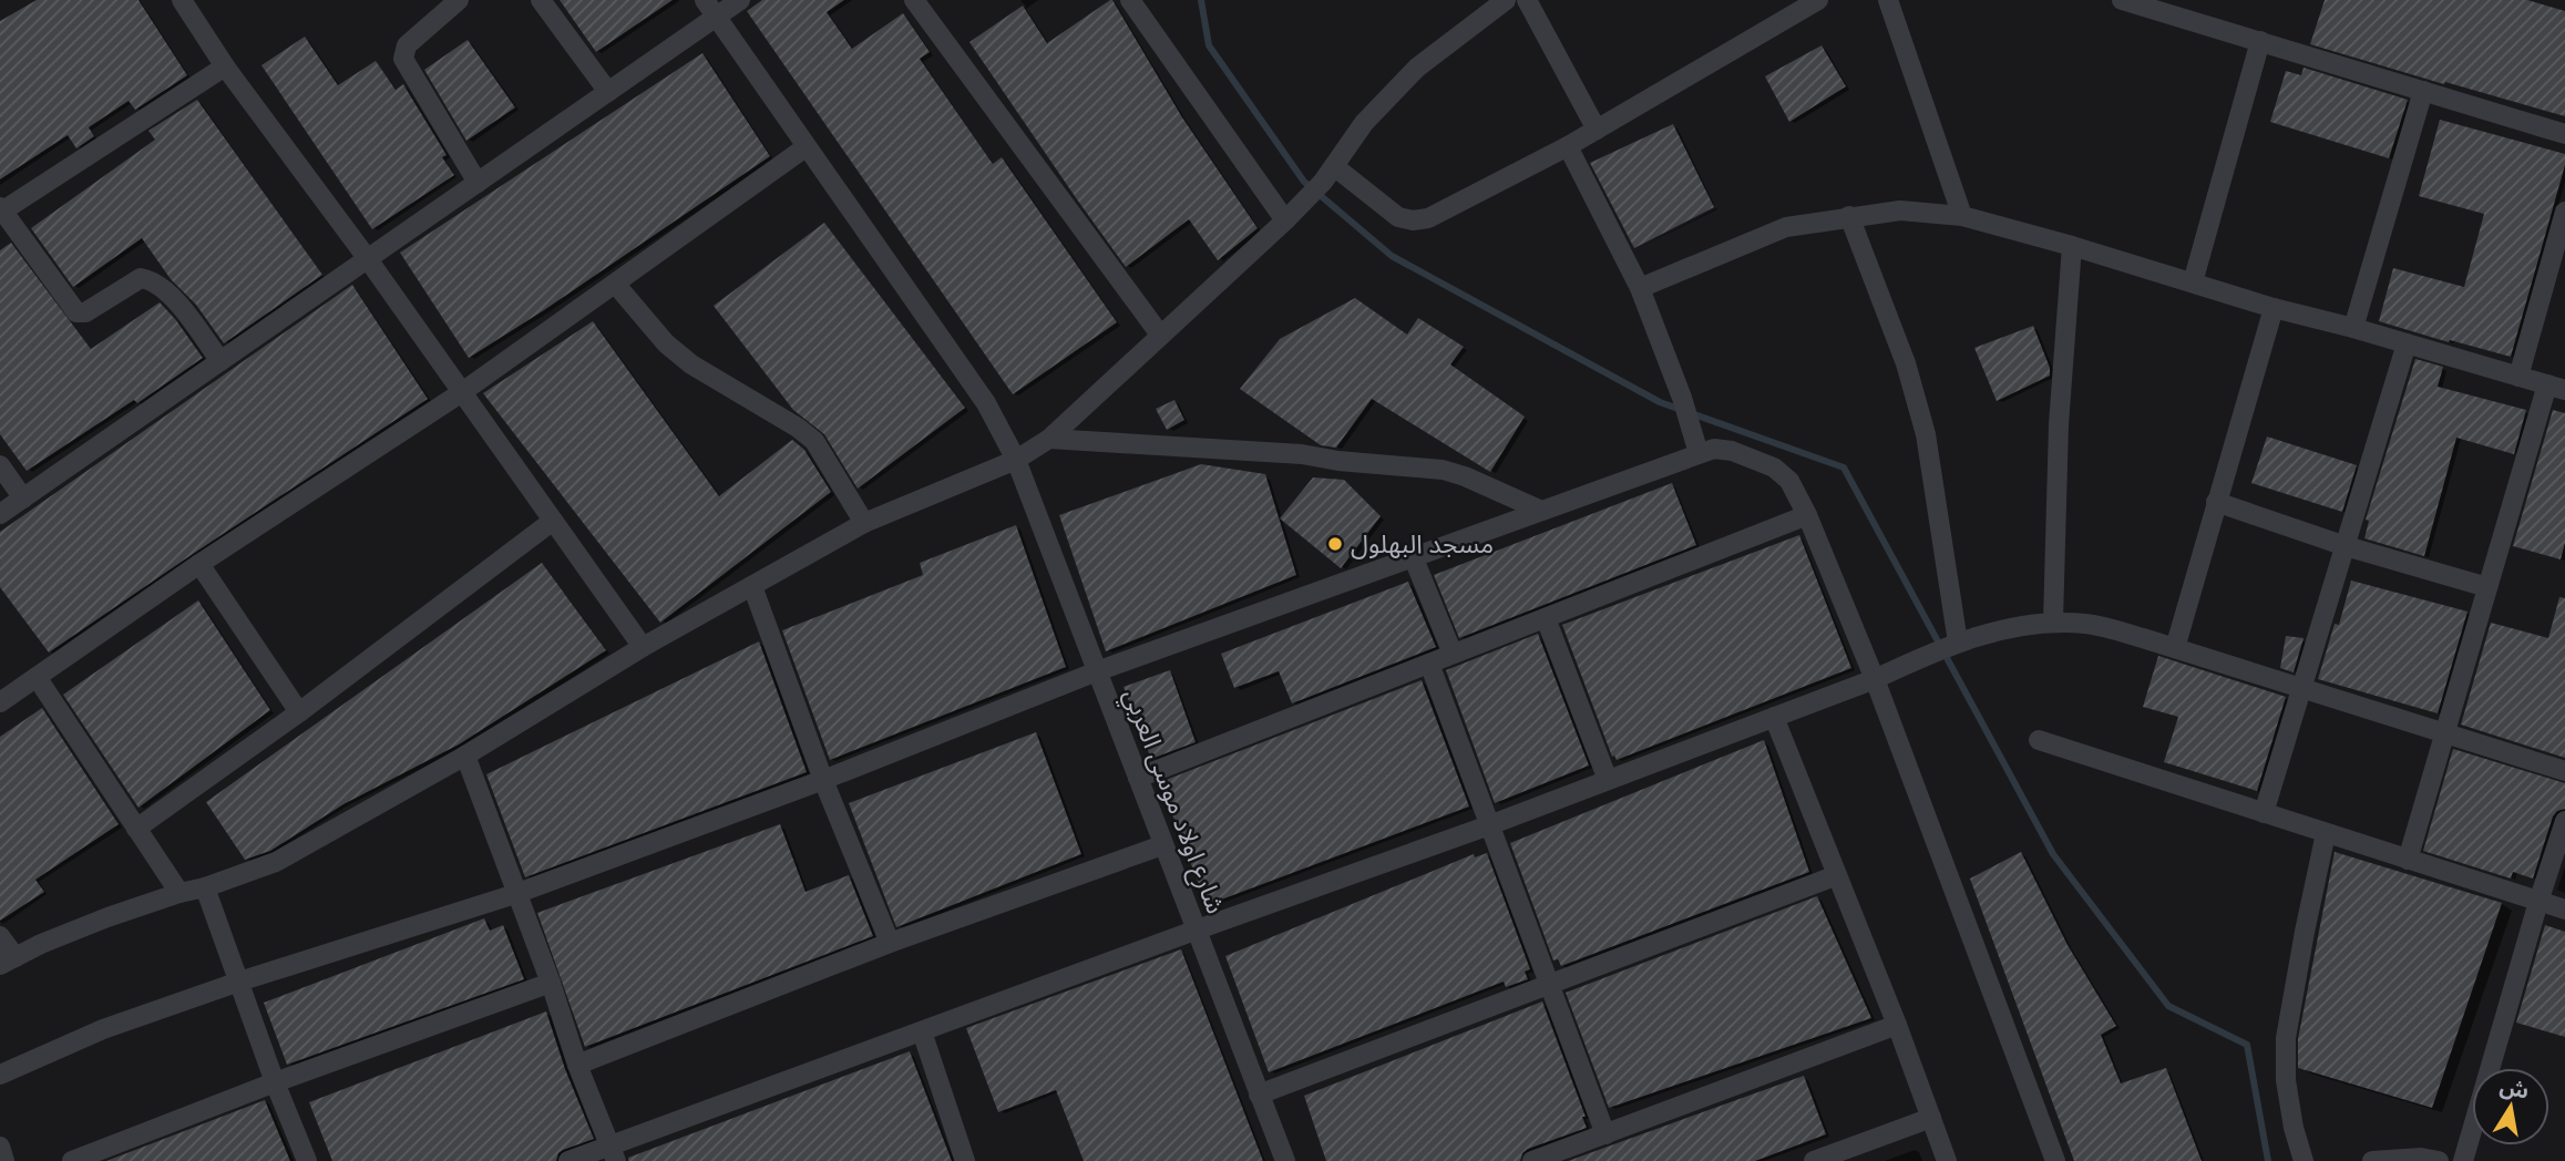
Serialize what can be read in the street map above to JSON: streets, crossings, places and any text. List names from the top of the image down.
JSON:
{
  "streets": {
    "street": ["شارع اولاد موسى العربي"]
  },
  "places": ["مسجد البهلول"],
  "north": "top"
}
